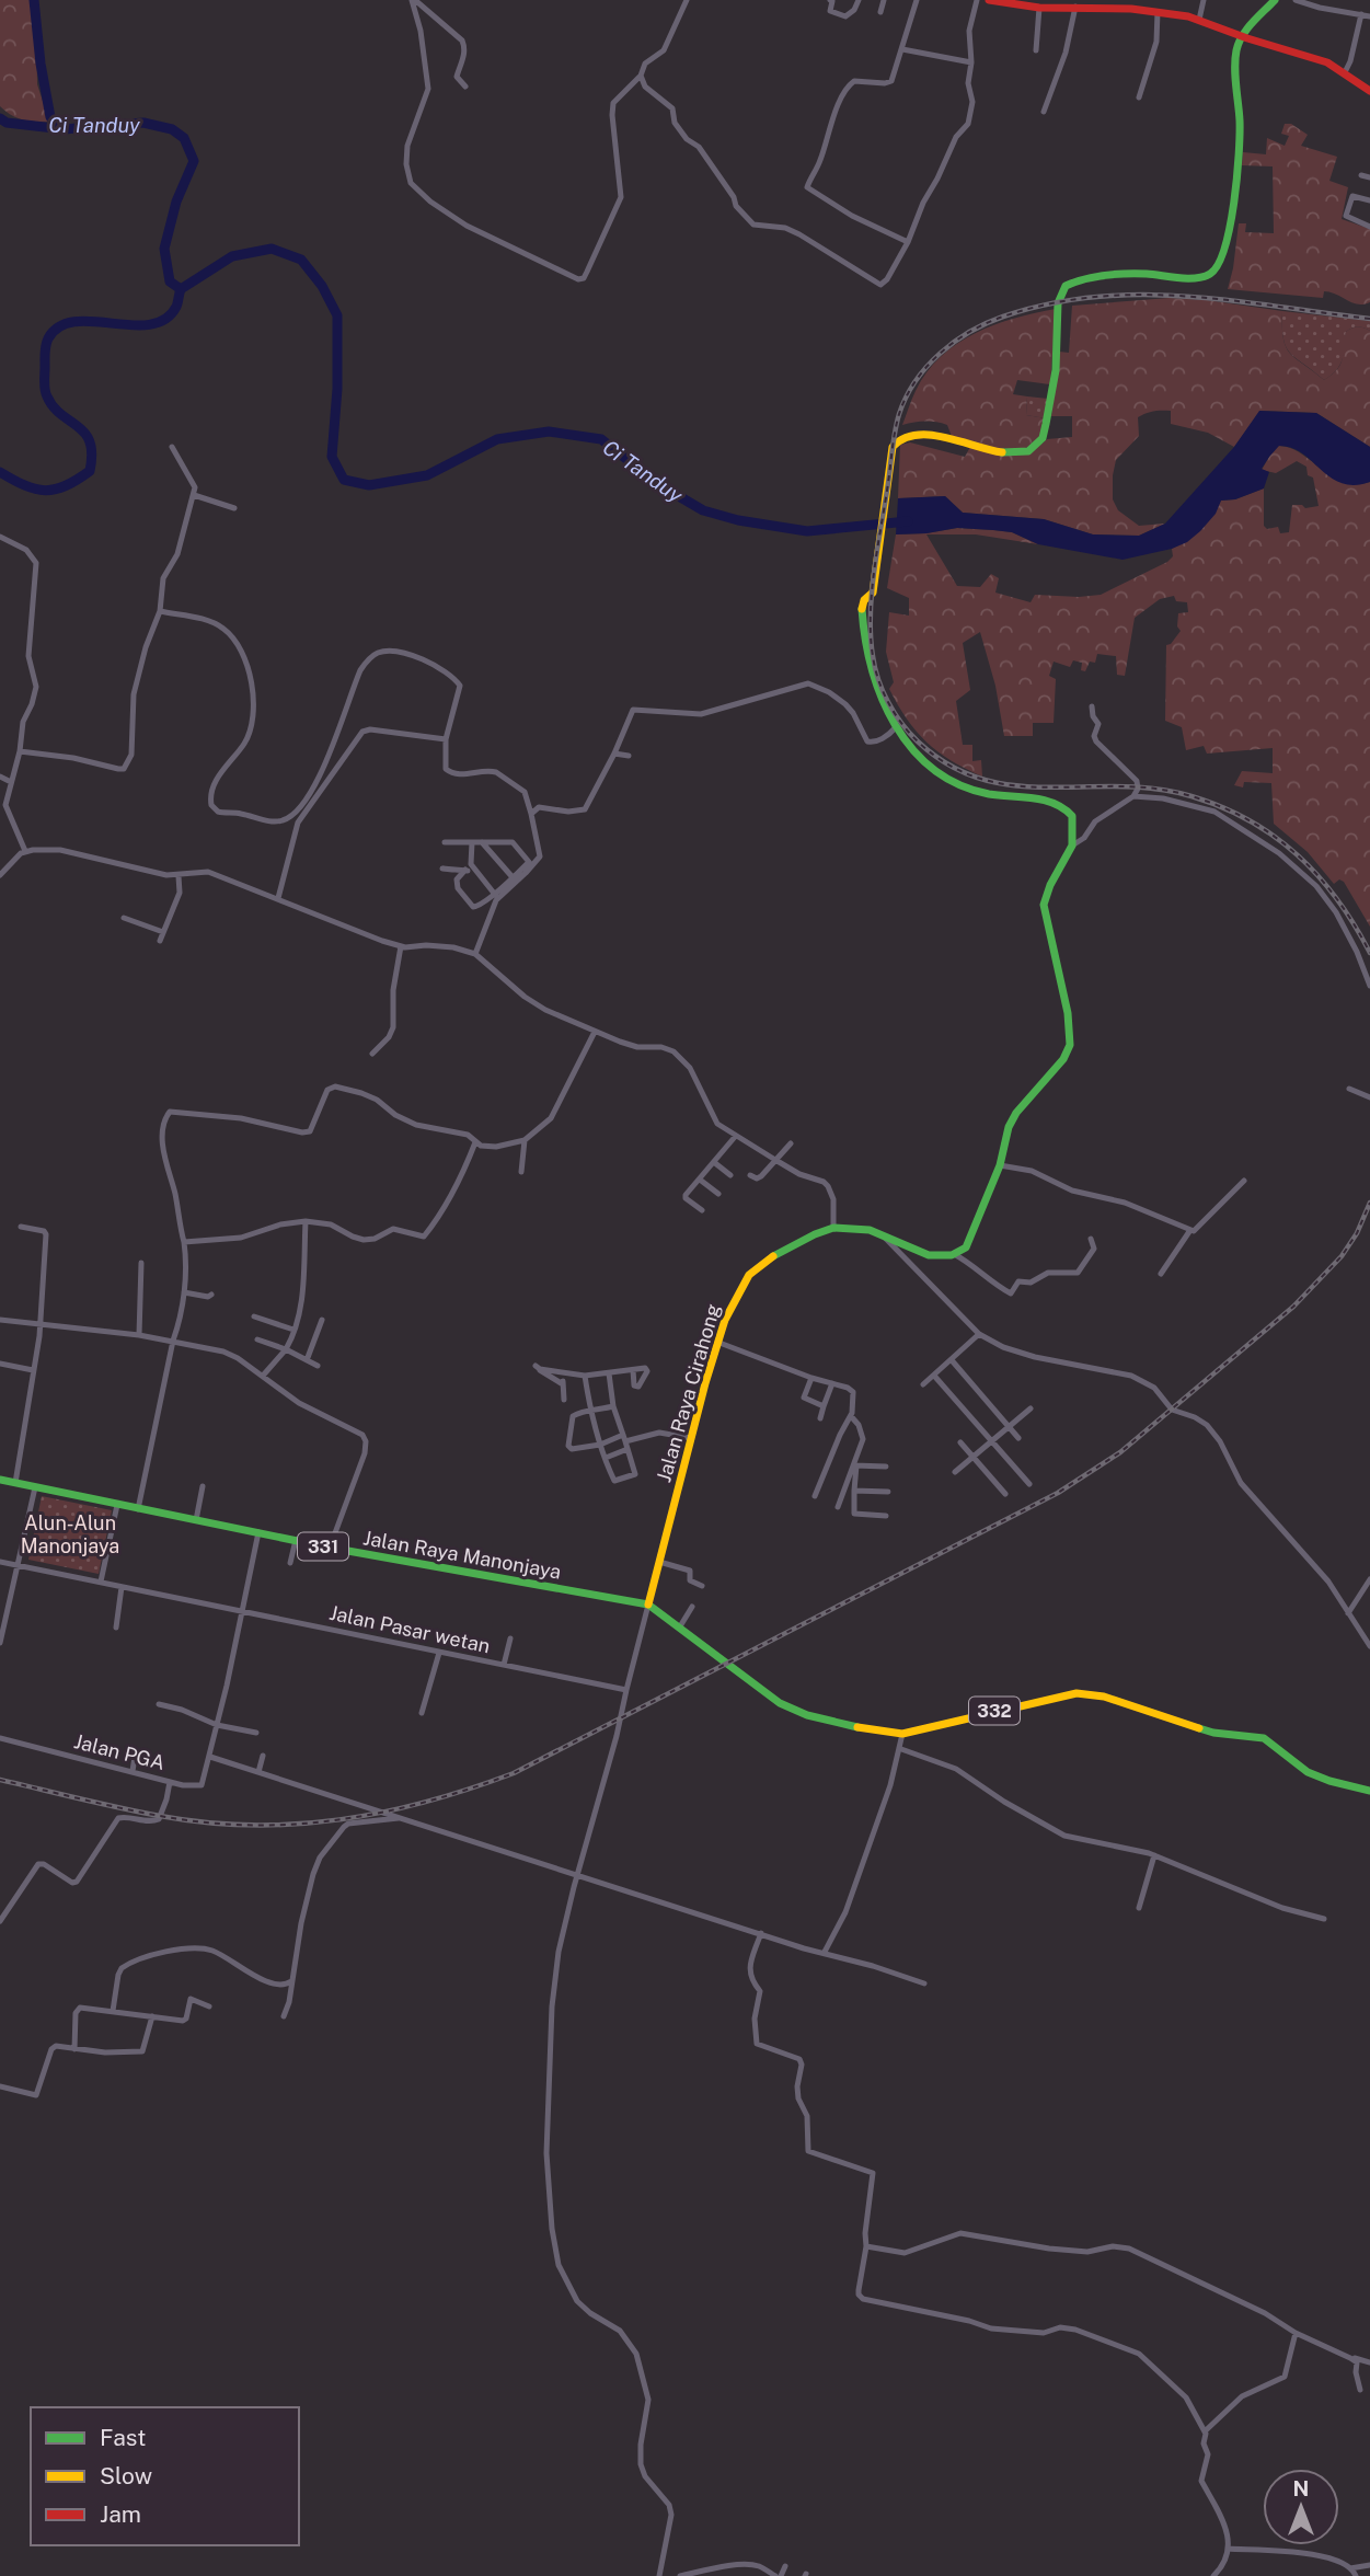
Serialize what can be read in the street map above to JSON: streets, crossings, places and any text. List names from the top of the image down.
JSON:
{
  "streets": {
    "street": [
      "Jalan Raya Cirahong",
      "331",
      "Jalan Raya Manonjaya",
      "Jalan Pasar wetan",
      "332",
      "Jalan PGA"
    ]
  },
  "crossings": [
    ["Jalan Raya Cirahong", "Jalan Raya Manonjaya"],
    ["Jalan Raya Cirahong", "332"],
    ["Jalan Raya Manonjaya", "332"]
  ],
  "water": ["Ci Tanduy"],
  "parks": ["Alun-Alun Manonjaya"],
  "legend": ["Fast", "Slow", "Jam"],
  "north": "top"
}
